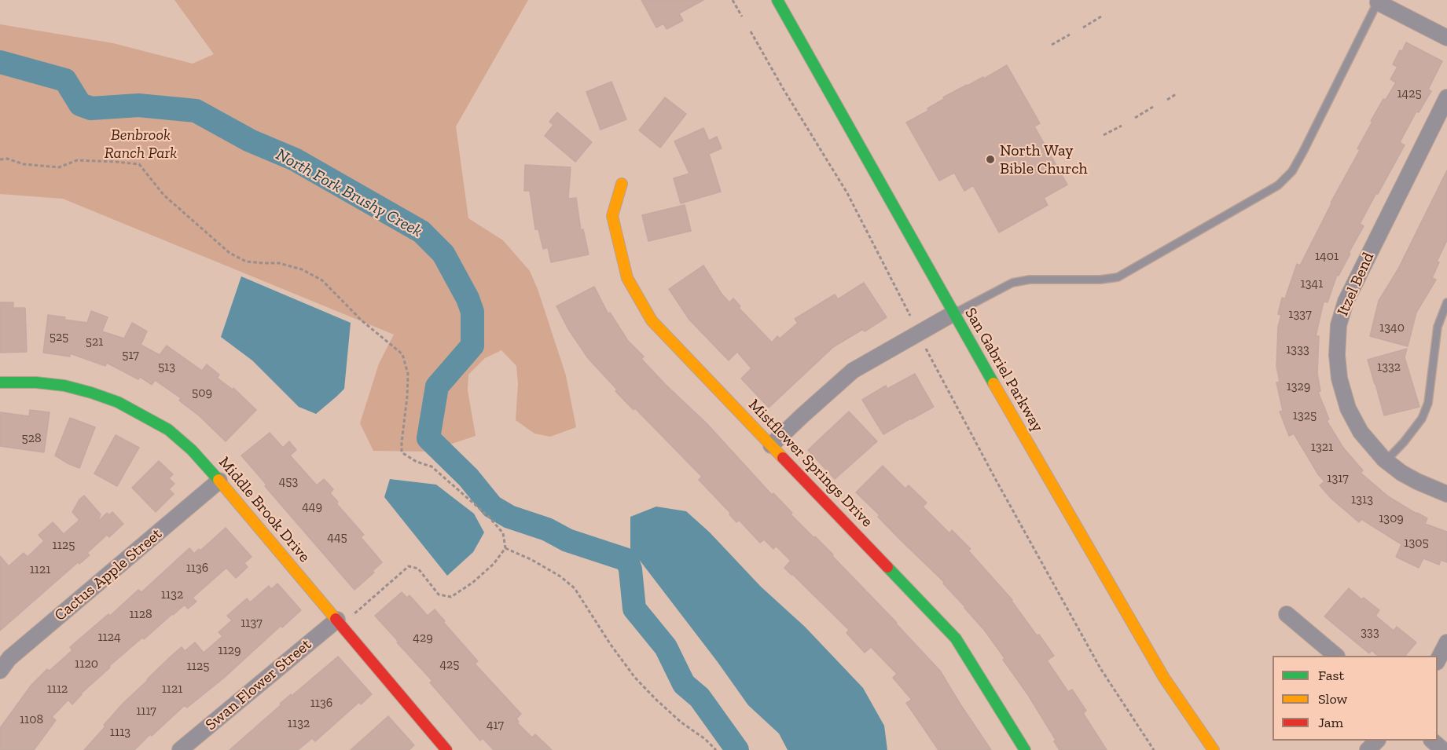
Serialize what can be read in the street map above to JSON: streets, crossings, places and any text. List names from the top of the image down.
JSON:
{
  "streets": {
    "street": [
      "Itzel Bend",
      "San Gabriel Parkway",
      "Mistflower Springs Drive",
      "Middle Brook Drive",
      "Cactus Apple Street",
      "Swan Flower Street"
    ]
  },
  "crossings": [
    ["Middle Brook Drive", "Cactus Apple Street"],
    ["Middle Brook Drive", "Swan Flower Street"]
  ],
  "water": ["North Fork Brushy Creek"],
  "parks": ["Benbrook Ranch Park"],
  "places": ["North Way Bible Church"],
  "house_numbers": [
    "1425",
    "1401",
    "1341",
    "1337",
    "1340",
    "525",
    "521",
    "1333",
    "517",
    "513",
    "1332",
    "1329",
    "509",
    "1325",
    "528",
    "1321",
    "1317",
    "453",
    "1313",
    "449",
    "1309",
    "445",
    "1305",
    "1125",
    "1136",
    "1121",
    "1132",
    "1128",
    "1137",
    "333",
    "1124",
    "429",
    "1129",
    "1120",
    "425",
    "1125",
    "1112",
    "1121",
    "1136",
    "1117",
    "1108",
    "1132",
    "417",
    "1113"
  ],
  "legend": ["Fast", "Slow", "Jam"]
}
